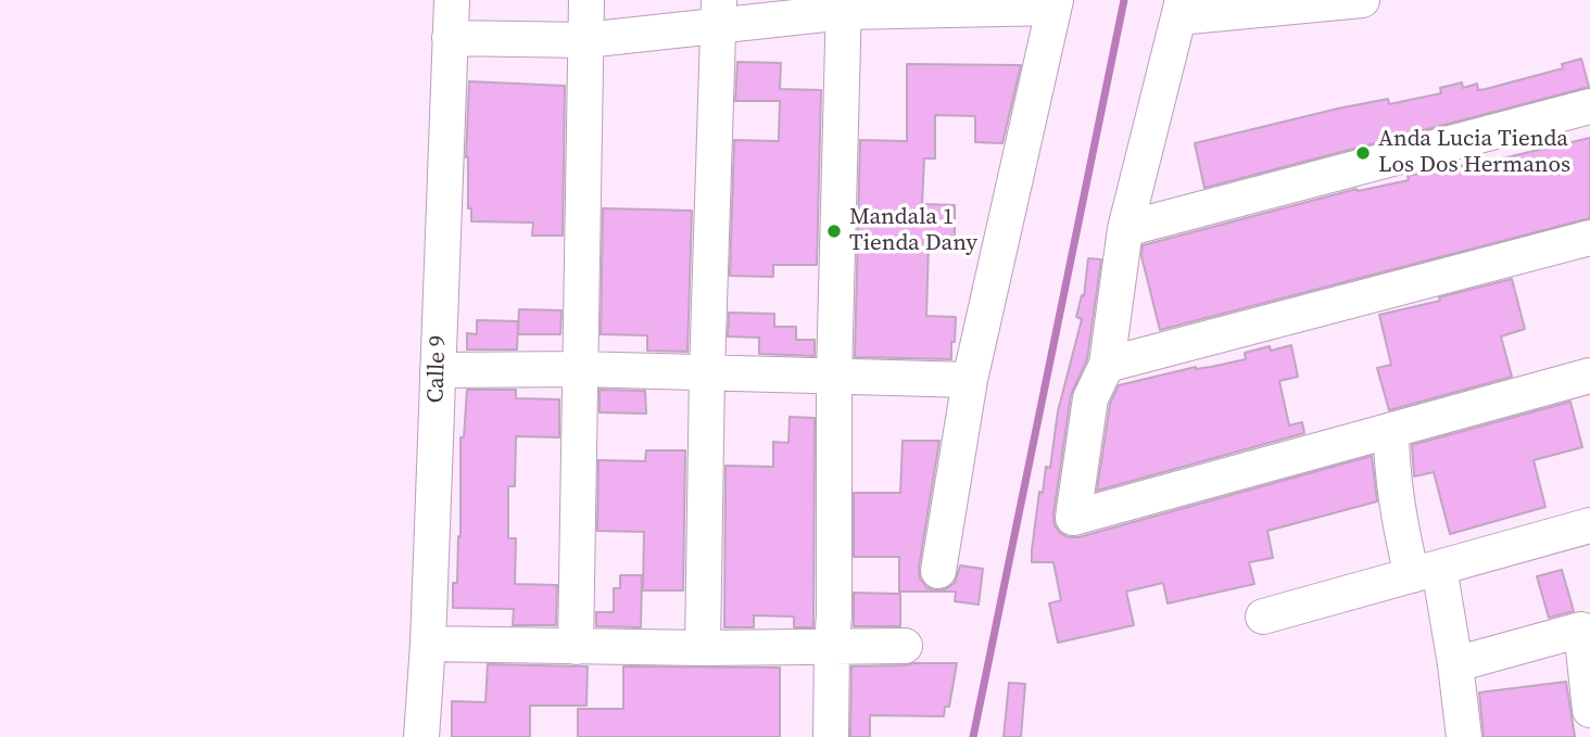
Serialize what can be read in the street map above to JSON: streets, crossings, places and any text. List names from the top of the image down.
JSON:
{
  "streets": {
    "street": ["Calle 9"]
  },
  "places": ["Anda Lucia Tienda Los Dos Hermanos", "Mandala 1 Tienda Dany"]
}
